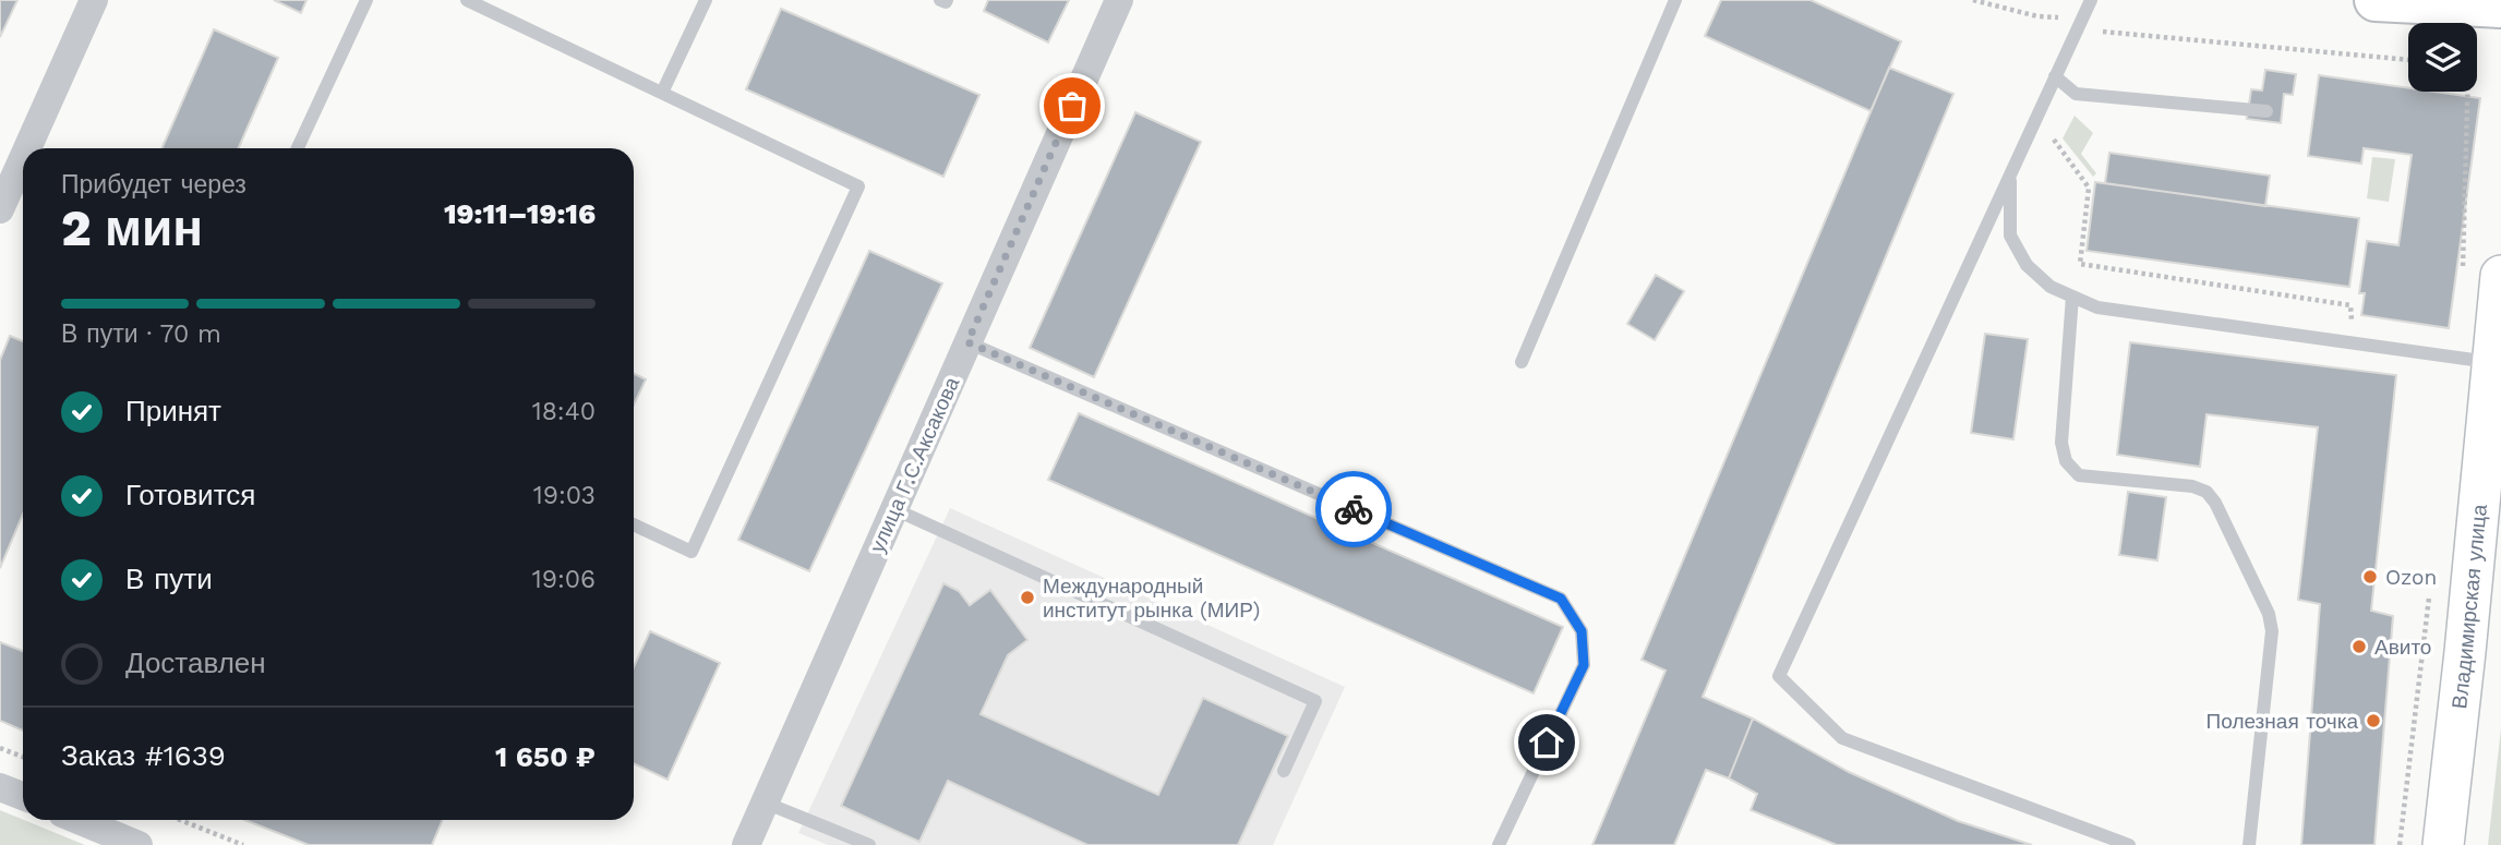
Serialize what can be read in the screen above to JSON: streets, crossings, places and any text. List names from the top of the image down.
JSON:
{
  "streets": {
    "street": ["улица Г.С.Аксакова", "Владимирская улица"]
  },
  "places": [
    "Ozon",
    "Международный институт рынка (МИР)",
    "Авито",
    "Полезная точка"
  ],
  "page": {
    "heading": ["2 мин", "Прибудет через", "19:11–19:16"],
    "panel": ["Заказ #1639", "1 650 ₽"],
    "bar": "В пути · 70 m",
    "list": [
      ["Принят", "18:40"],
      ["Готовится", "19:03"],
      ["В пути", "19:06"],
      "Доставлен"
    ]
  }
}
